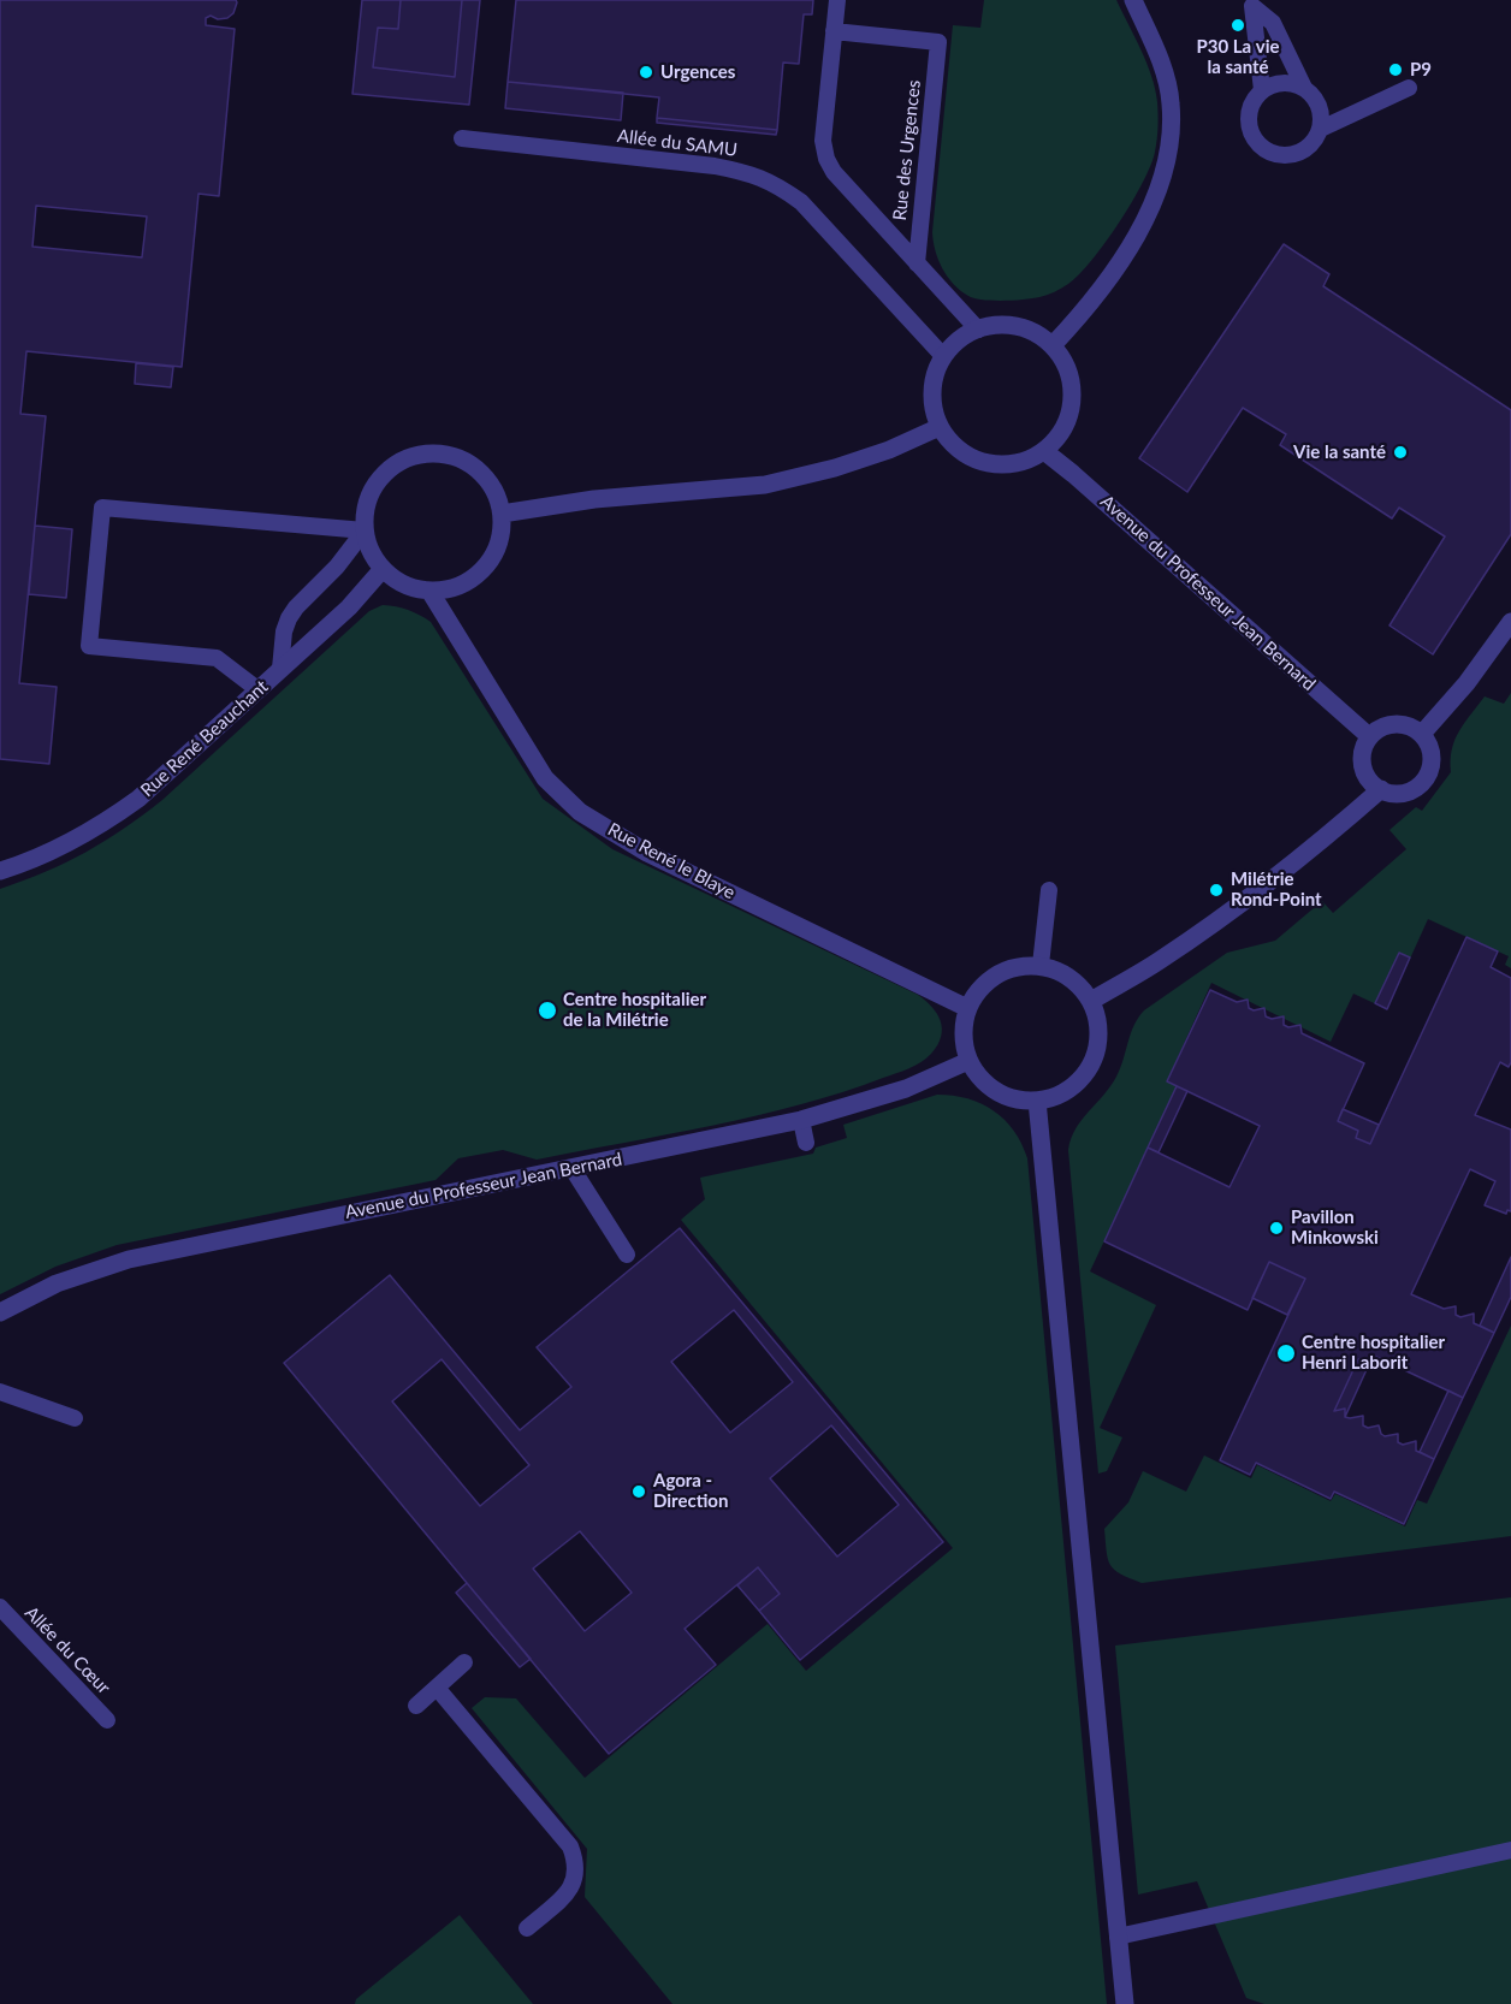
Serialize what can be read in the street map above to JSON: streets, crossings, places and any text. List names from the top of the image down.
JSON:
{
  "streets": {
    "street": ["Avenue du Professeur Jean Bernard", "Rue René Beauchant", "Rue René le Blaye"],
    "lane": ["Allée du SAMU", "Rue des Urgences", "Allée du Cœur"]
  },
  "crossings": [
    ["Allée du SAMU", "Avenue du Professeur Jean Bernard"],
    ["Avenue du Professeur Jean Bernard", "Rue René le Blaye"],
    ["Rue René Beauchant", "Rue René le Blaye"]
  ],
  "places": [
    "P30 La vie la santé",
    "P9",
    "Urgences",
    "Vie la santé",
    "Milétrie Rond-Point",
    "Centre hospitalier de la Milétrie",
    "Pavillon Minkowski",
    "Centre hospitalier Henri Laborit",
    "Agora - Direction"
  ]
}
